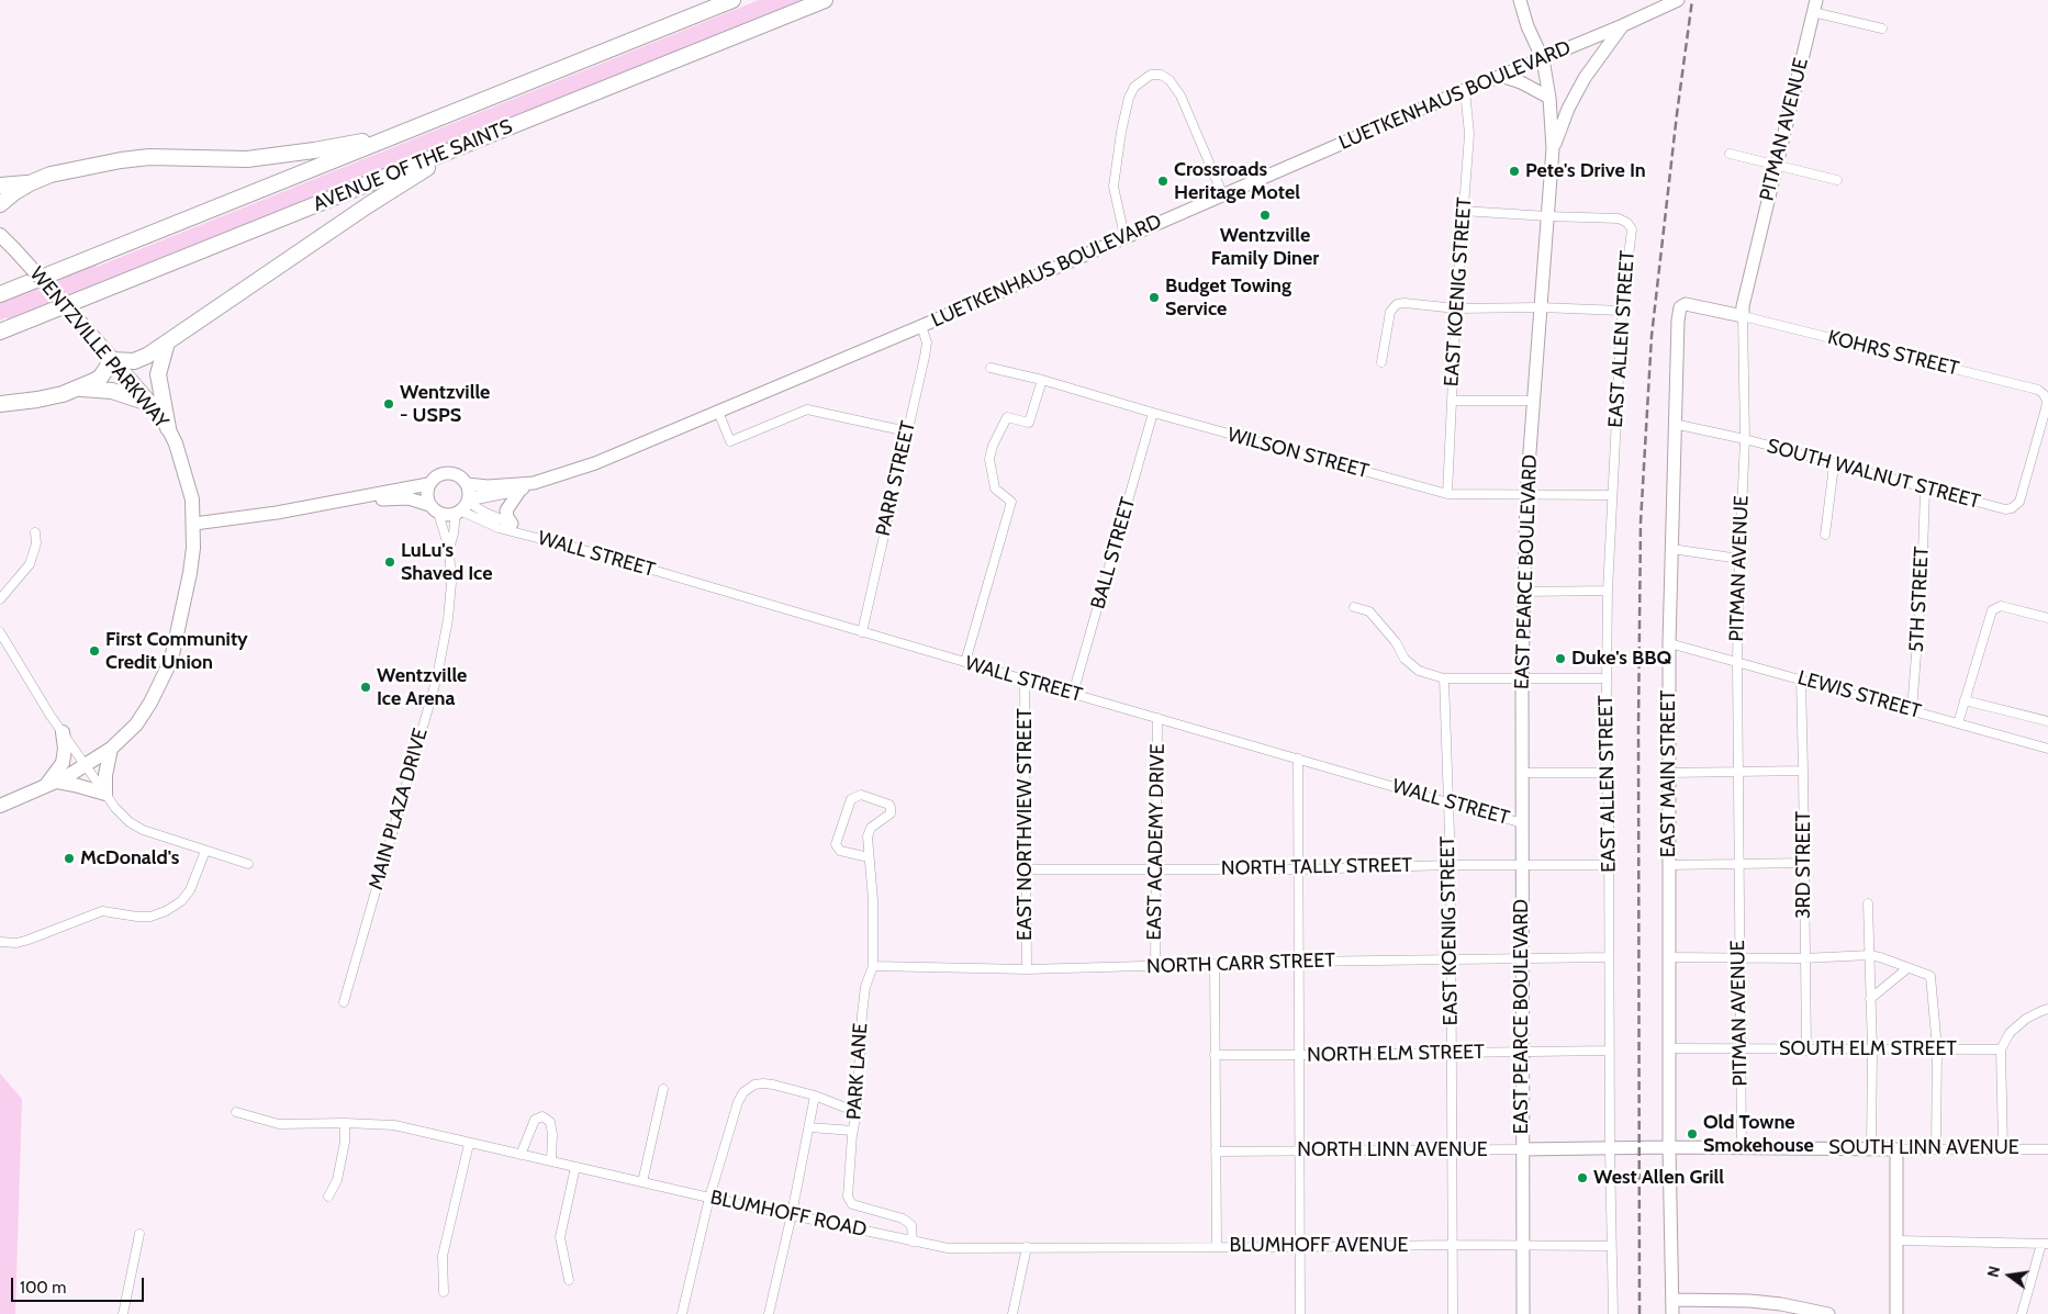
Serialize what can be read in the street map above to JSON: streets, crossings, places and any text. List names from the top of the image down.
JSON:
{
  "streets": {
    "highway": ["AVENUE OF THE SAINTS"],
    "main road": [
      "LUETKENHAUS BOULEVARD",
      "PITMAN AVENUE",
      "WENTZVILLE PARKWAY",
      "KOHRS STREET",
      "EAST PEARCE BOULEVARD",
      "EAST MAIN STREET",
      "SOUTH LINN AVENUE",
      "NORTH LINN AVENUE"
    ],
    "street": [
      "EAST KOENIG STREET",
      "EAST ALLEN STREET",
      "WILSON STREET",
      "SOUTH WALNUT STREET",
      "PARR STREET",
      "BALL STREET",
      "WALL STREET",
      "5TH STREET",
      "LEWIS STREET",
      "MAIN PLAZA DRIVE",
      "EAST NORTHVIEW STREET",
      "EAST ACADEMY DRIVE",
      "3RD STREET",
      "NORTH TALLY STREET",
      "NORTH CARR STREET",
      "SOUTH ELM STREET",
      "NORTH ELM STREET",
      "PARK LANE",
      "BLUMHOFF ROAD",
      "BLUMHOFF AVENUE"
    ]
  },
  "crossings": [
    ["LUETKENHAUS BOULEVARD", "EAST KOENIG STREET"],
    ["LUETKENHAUS BOULEVARD", "PARR STREET"],
    ["LUETKENHAUS BOULEVARD", "WALL STREET"],
    ["LUETKENHAUS BOULEVARD", "EAST PEARCE BOULEVARD"],
    ["LUETKENHAUS BOULEVARD", "MAIN PLAZA DRIVE"],
    ["PITMAN AVENUE", "KOHRS STREET"],
    ["PITMAN AVENUE", "SOUTH WALNUT STREET"],
    ["PITMAN AVENUE", "LEWIS STREET"],
    ["PITMAN AVENUE", "SOUTH ELM STREET"],
    ["PITMAN AVENUE", "SOUTH LINN AVENUE"],
    ["EAST KOENIG STREET", "WILSON STREET"],
    ["EAST KOENIG STREET", "WALL STREET"],
    ["EAST KOENIG STREET", "NORTH TALLY STREET"],
    ["EAST KOENIG STREET", "NORTH CARR STREET"],
    ["EAST KOENIG STREET", "NORTH ELM STREET"],
    ["EAST KOENIG STREET", "NORTH LINN AVENUE"],
    ["EAST KOENIG STREET", "BLUMHOFF AVENUE"],
    ["EAST ALLEN STREET", "WILSON STREET"],
    ["EAST ALLEN STREET", "EAST PEARCE BOULEVARD"],
    ["EAST ALLEN STREET", "NORTH TALLY STREET"],
    ["EAST ALLEN STREET", "NORTH CARR STREET"],
    ["EAST ALLEN STREET", "NORTH ELM STREET"],
    ["EAST ALLEN STREET", "NORTH LINN AVENUE"],
    ["EAST ALLEN STREET", "BLUMHOFF AVENUE"],
    ["KOHRS STREET", "SOUTH WALNUT STREET"],
    ["KOHRS STREET", "EAST MAIN STREET"],
    ["WILSON STREET", "BALL STREET"],
    ["WILSON STREET", "EAST PEARCE BOULEVARD"],
    ["SOUTH WALNUT STREET", "5TH STREET"],
    ["SOUTH WALNUT STREET", "EAST MAIN STREET"],
    ["PARR STREET", "WALL STREET"],
    ["BALL STREET", "WALL STREET"],
    ["WALL STREET", "EAST PEARCE BOULEVARD"],
    ["WALL STREET", "MAIN PLAZA DRIVE"],
    ["WALL STREET", "EAST NORTHVIEW STREET"],
    ["WALL STREET", "EAST ACADEMY DRIVE"],
    ["EAST PEARCE BOULEVARD", "NORTH TALLY STREET"],
    ["EAST PEARCE BOULEVARD", "NORTH CARR STREET"],
    ["EAST PEARCE BOULEVARD", "NORTH ELM STREET"],
    ["EAST PEARCE BOULEVARD", "NORTH LINN AVENUE"],
    ["EAST PEARCE BOULEVARD", "BLUMHOFF AVENUE"],
    ["5TH STREET", "LEWIS STREET"],
    ["LEWIS STREET", "EAST MAIN STREET"],
    ["LEWIS STREET", "3RD STREET"],
    ["EAST MAIN STREET", "SOUTH ELM STREET"],
    ["EAST MAIN STREET", "SOUTH LINN AVENUE"],
    ["EAST MAIN STREET", "NORTH LINN AVENUE"],
    ["EAST NORTHVIEW STREET", "NORTH TALLY STREET"],
    ["EAST NORTHVIEW STREET", "NORTH CARR STREET"],
    ["EAST ACADEMY DRIVE", "NORTH TALLY STREET"],
    ["EAST ACADEMY DRIVE", "NORTH CARR STREET"],
    ["3RD STREET", "SOUTH ELM STREET"],
    ["NORTH CARR STREET", "PARK LANE"],
    ["PARK LANE", "BLUMHOFF ROAD"],
    ["SOUTH LINN AVENUE", "NORTH LINN AVENUE"],
    ["BLUMHOFF ROAD", "BLUMHOFF AVENUE"]
  ],
  "places": [
    "Pete's Drive In",
    "Crossroads Heritage Motel",
    "Wentzville Family Diner",
    "Budget Towing Service",
    "Wentzville - USPS",
    "LuLu's Shaved Ice",
    "First Community Credit Union",
    "Duke's BBQ",
    "Wentzville Ice Arena",
    "McDonald's",
    "Old Towne Smokehouse",
    "West Allen Grill"
  ],
  "scale_bar": "100 m",
  "north": "left"
}
